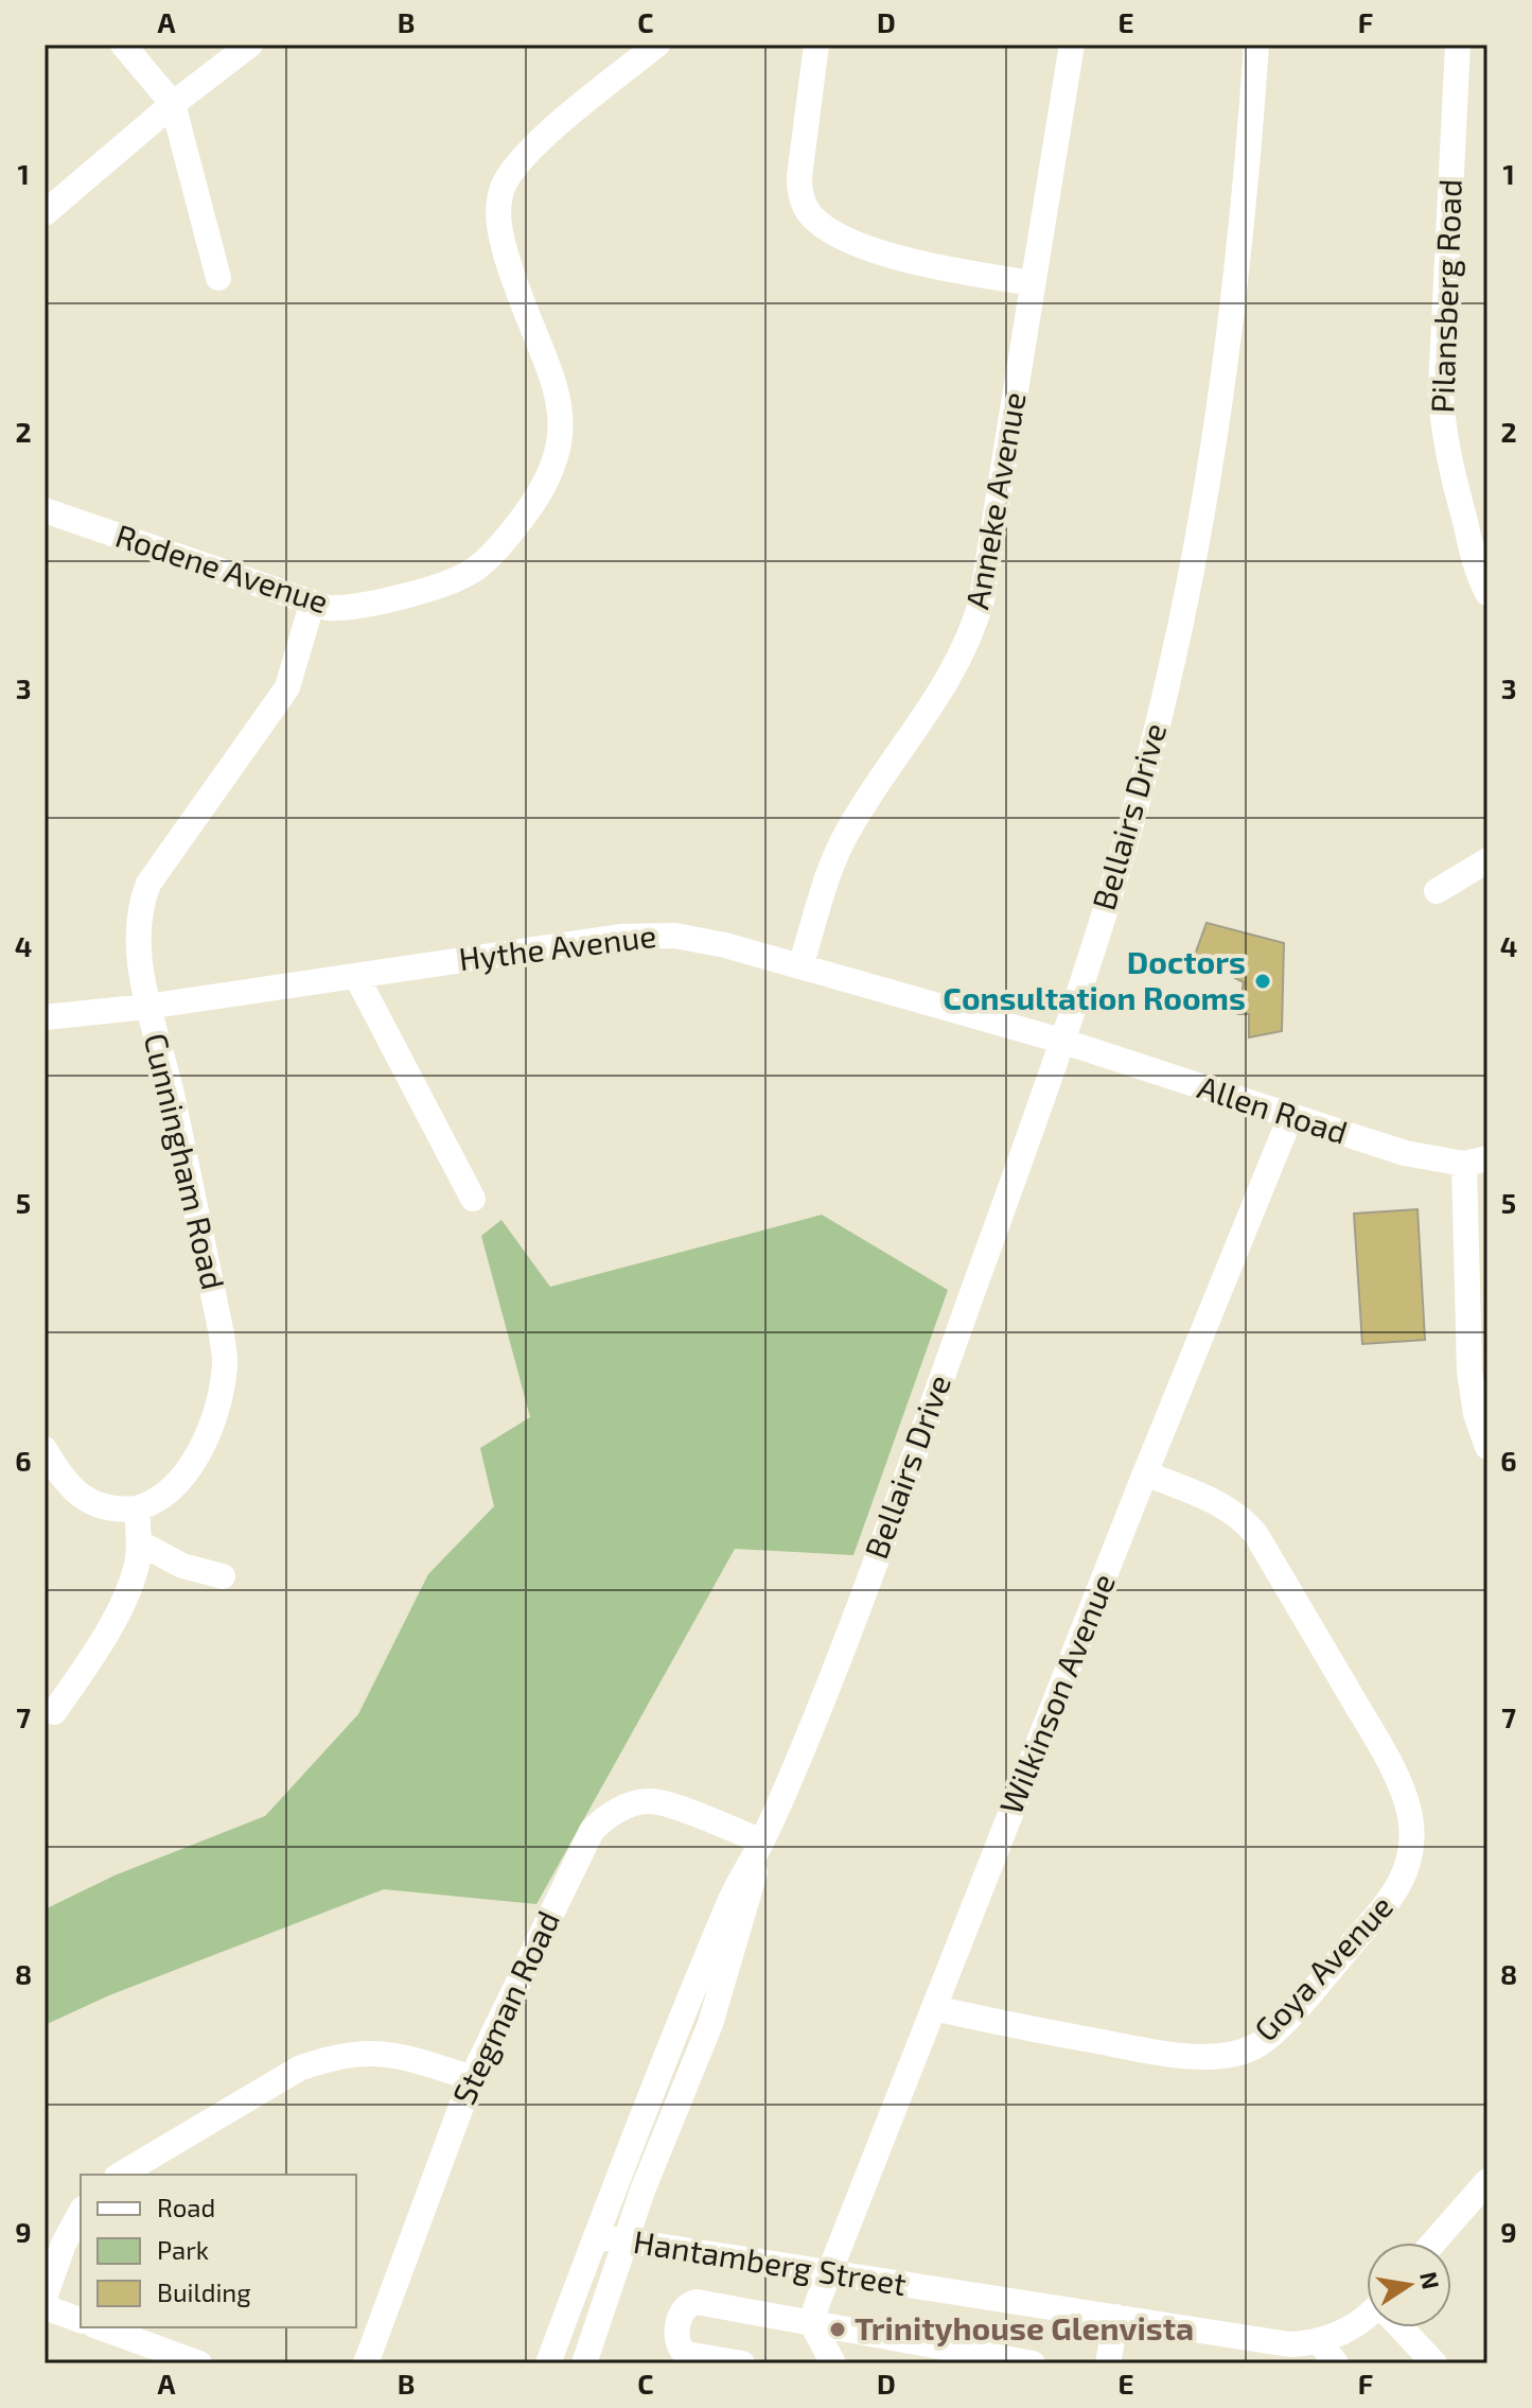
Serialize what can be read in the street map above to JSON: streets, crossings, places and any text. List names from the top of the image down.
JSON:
{
  "streets": {
    "street": [
      "Pilansberg Road",
      "Anneke Avenue",
      "Rodene Avenue",
      "Bellairs Drive",
      "Hythe Avenue",
      "Allen Road",
      "Cunningham Road",
      "Wilkinson Avenue",
      "Goya Avenue",
      "Stegman Road",
      "Hantamberg Street"
    ]
  },
  "crossings": [
    ["Anneke Avenue", "Hythe Avenue"],
    ["Rodene Avenue", "Cunningham Road"],
    ["Bellairs Drive", "Hythe Avenue"],
    ["Bellairs Drive", "Allen Road"],
    ["Bellairs Drive", "Stegman Road"],
    ["Hythe Avenue", "Allen Road"],
    ["Hythe Avenue", "Cunningham Road"],
    ["Allen Road", "Wilkinson Avenue"],
    ["Wilkinson Avenue", "Goya Avenue"],
    ["Wilkinson Avenue", "Hantamberg Street"]
  ],
  "places": ["Doctors Consultation Rooms", "Trinityhouse Glenvista"],
  "legend": ["Road", "Park", "Building"],
  "north": "right",
  "grid": {
    "columns": [
      "A",
      "B",
      "C",
      "D",
      "E",
      "F"
    ],
    "rows": [
      "1",
      "2",
      "3",
      "4",
      "5",
      "6",
      "7",
      "8",
      "9"
    ]
  }
}
